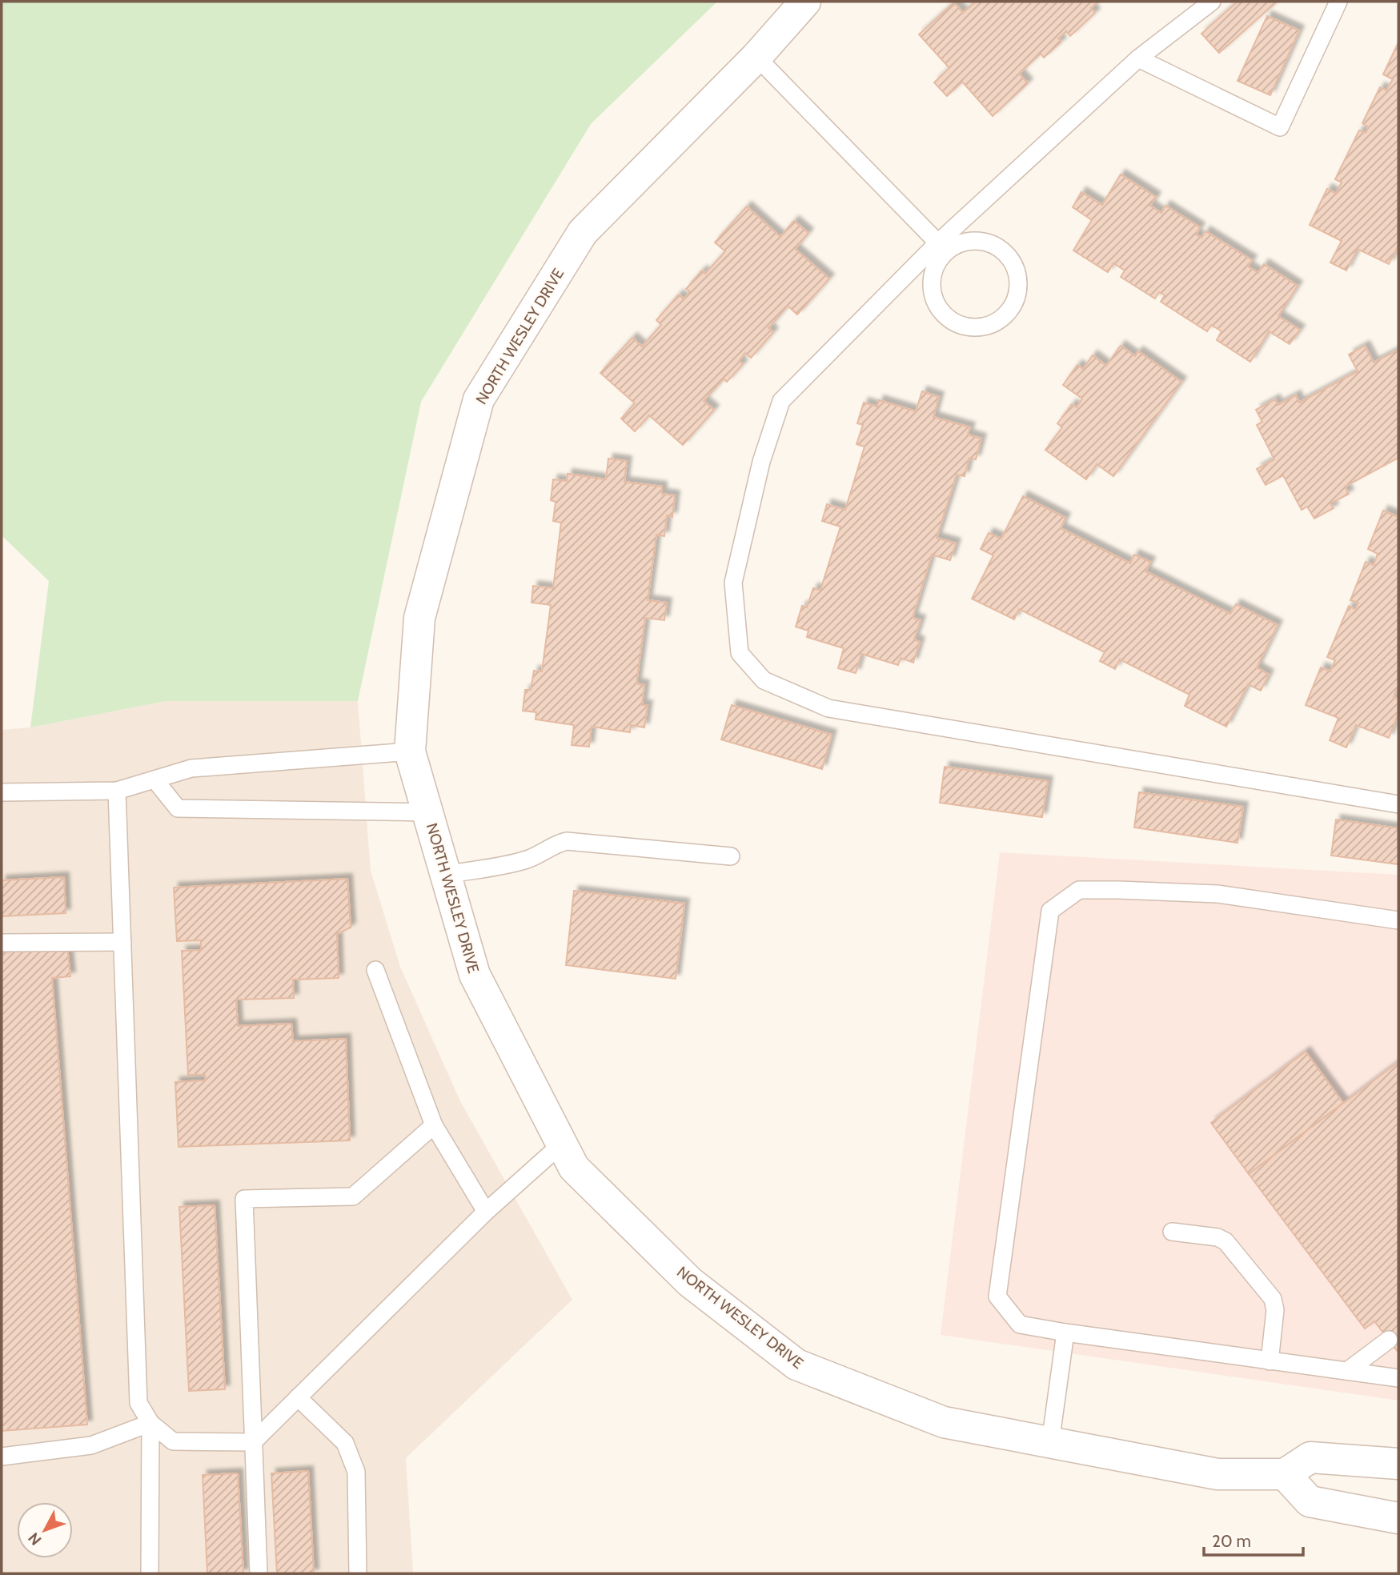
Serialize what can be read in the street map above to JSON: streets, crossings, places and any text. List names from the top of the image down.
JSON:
{
  "streets": {
    "street": ["NORTH WESLEY DRIVE"]
  },
  "scale_bar": "20 m",
  "north": "bottom left"
}
